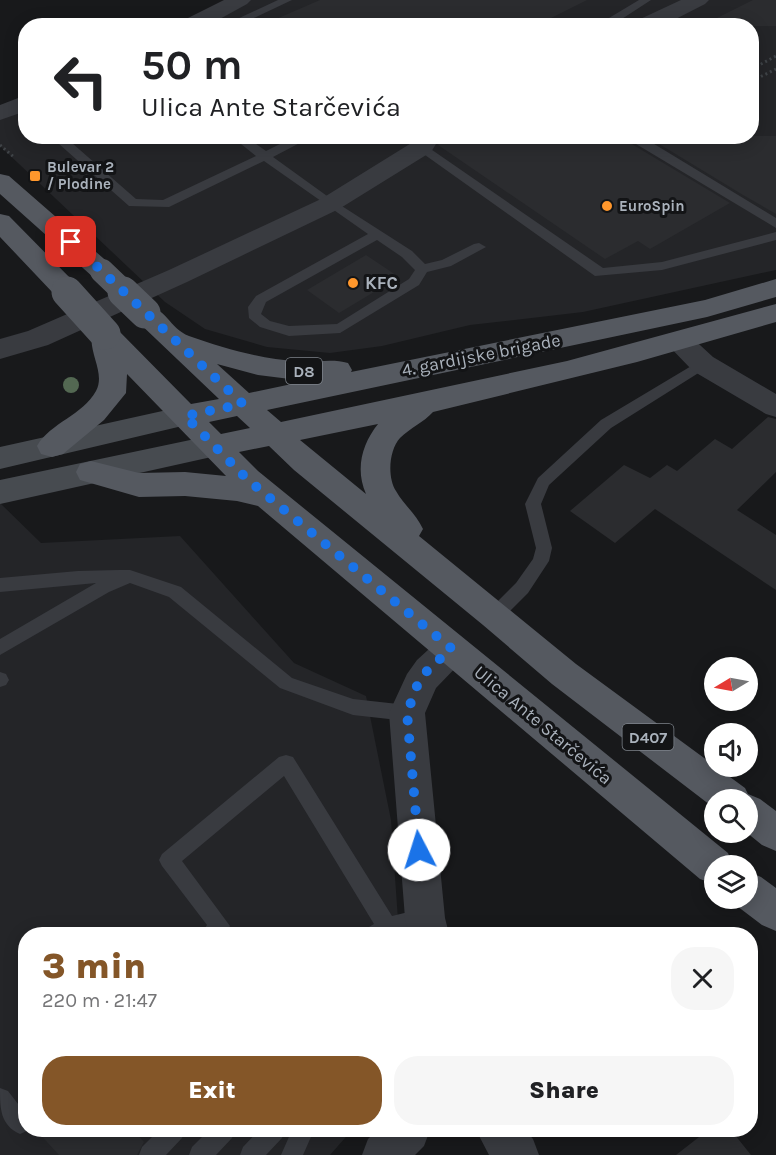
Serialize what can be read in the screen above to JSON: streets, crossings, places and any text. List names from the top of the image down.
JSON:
{
  "streets": {
    "main road": [
      "4. gardijske brigade",
      "D8",
      "Ulica Ante Starčevića",
      "D407"
    ]
  },
  "crossings": [
    ["4. gardijske brigade", "D8"],
    ["4. gardijske brigade", "Ulica Ante Starčevića"],
    ["4. gardijske brigade", "D407"],
    ["D8", "D407"]
  ],
  "places": {
    "transit": ["Bulevar 2 / Plodine"],
    "other": ["EuroSpin", "KFC"]
  },
  "north": "left",
  "page": {
    "turn": ["50 m", "Ulica Ante Starčevića"],
    "heading": ["3 min", "220 m · 21:47"],
    "buttons": ["Exit", "Share"]
  }
}
